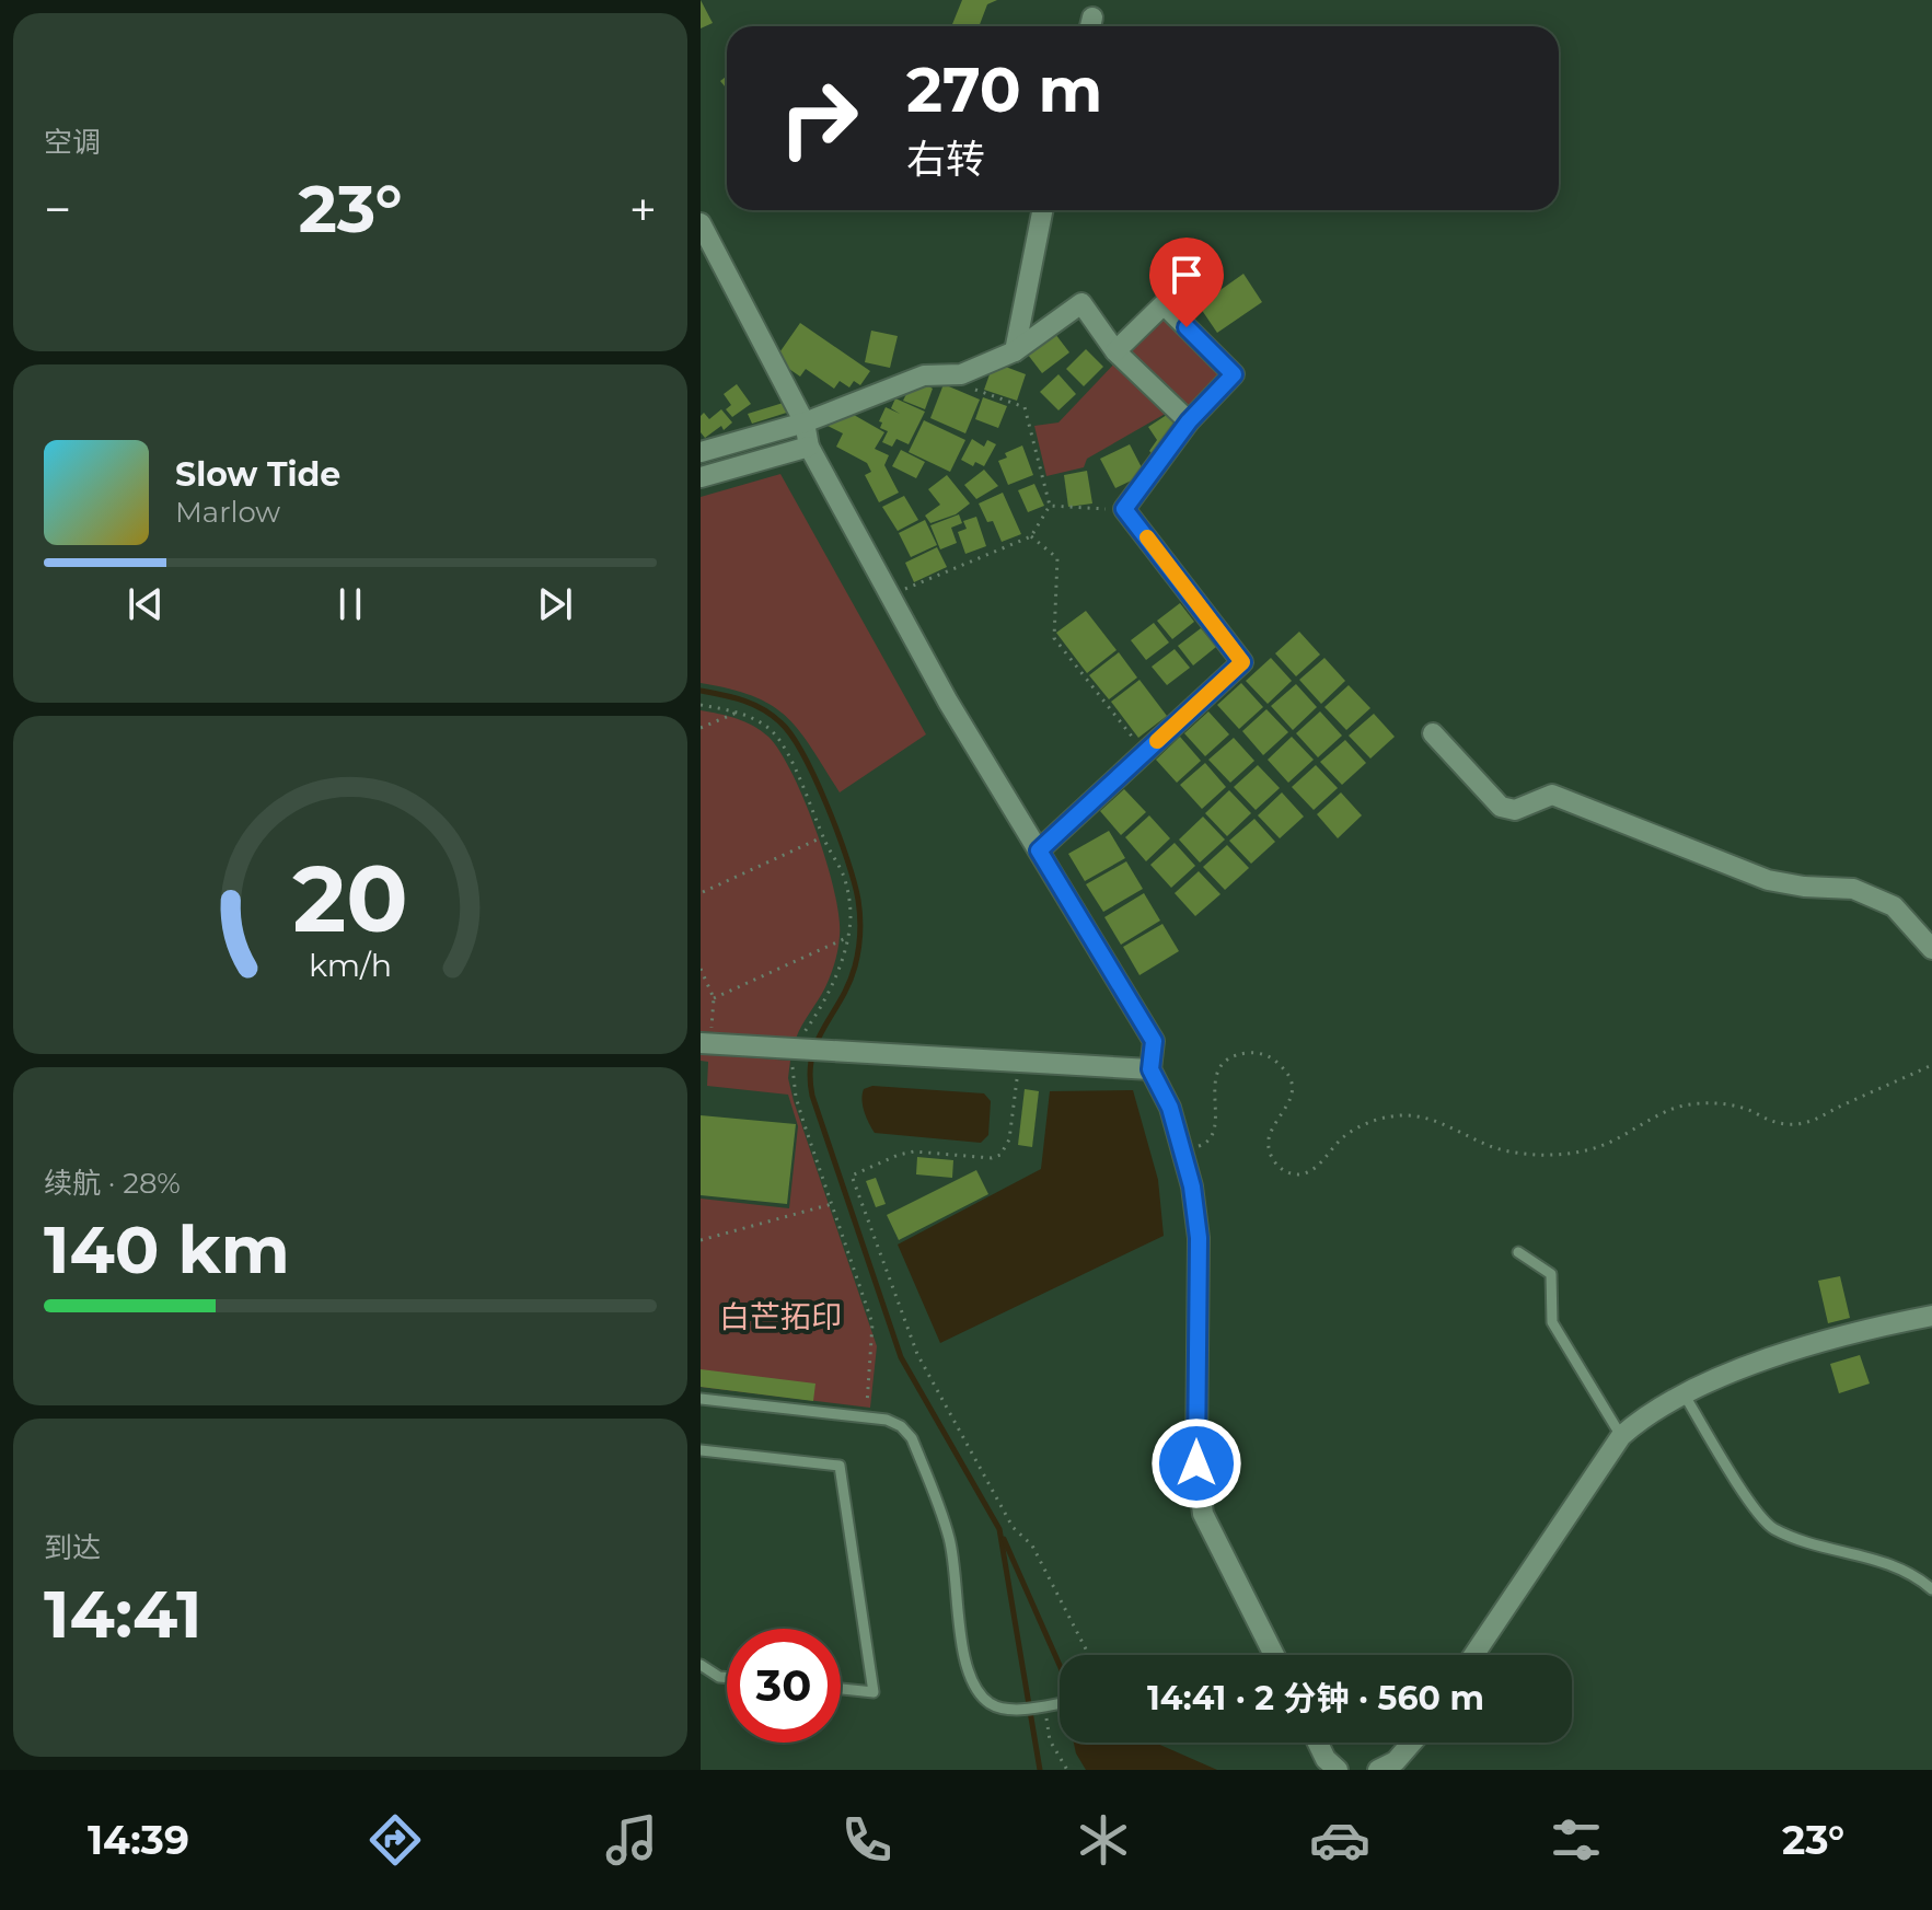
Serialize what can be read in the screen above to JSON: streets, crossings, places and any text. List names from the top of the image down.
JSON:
{
  "parks": ["白芒拓印"],
  "page": {
    "tile": [
      "空调",
      ["续航 · 28%", "140 km"],
      ["到达", "14:41"]
    ],
    "turn": ["270 m", "右转"],
    "heat": ["−", "23°", "+"],
    "song": ["Slow Tide", "Marlow"],
    "limit": "30",
    "trip": "14:41 · 2 分钟 · 560 m",
    "tabs": ["14:39", "23°"],
    "gauge": ["20", "km/h"]
  }
}
